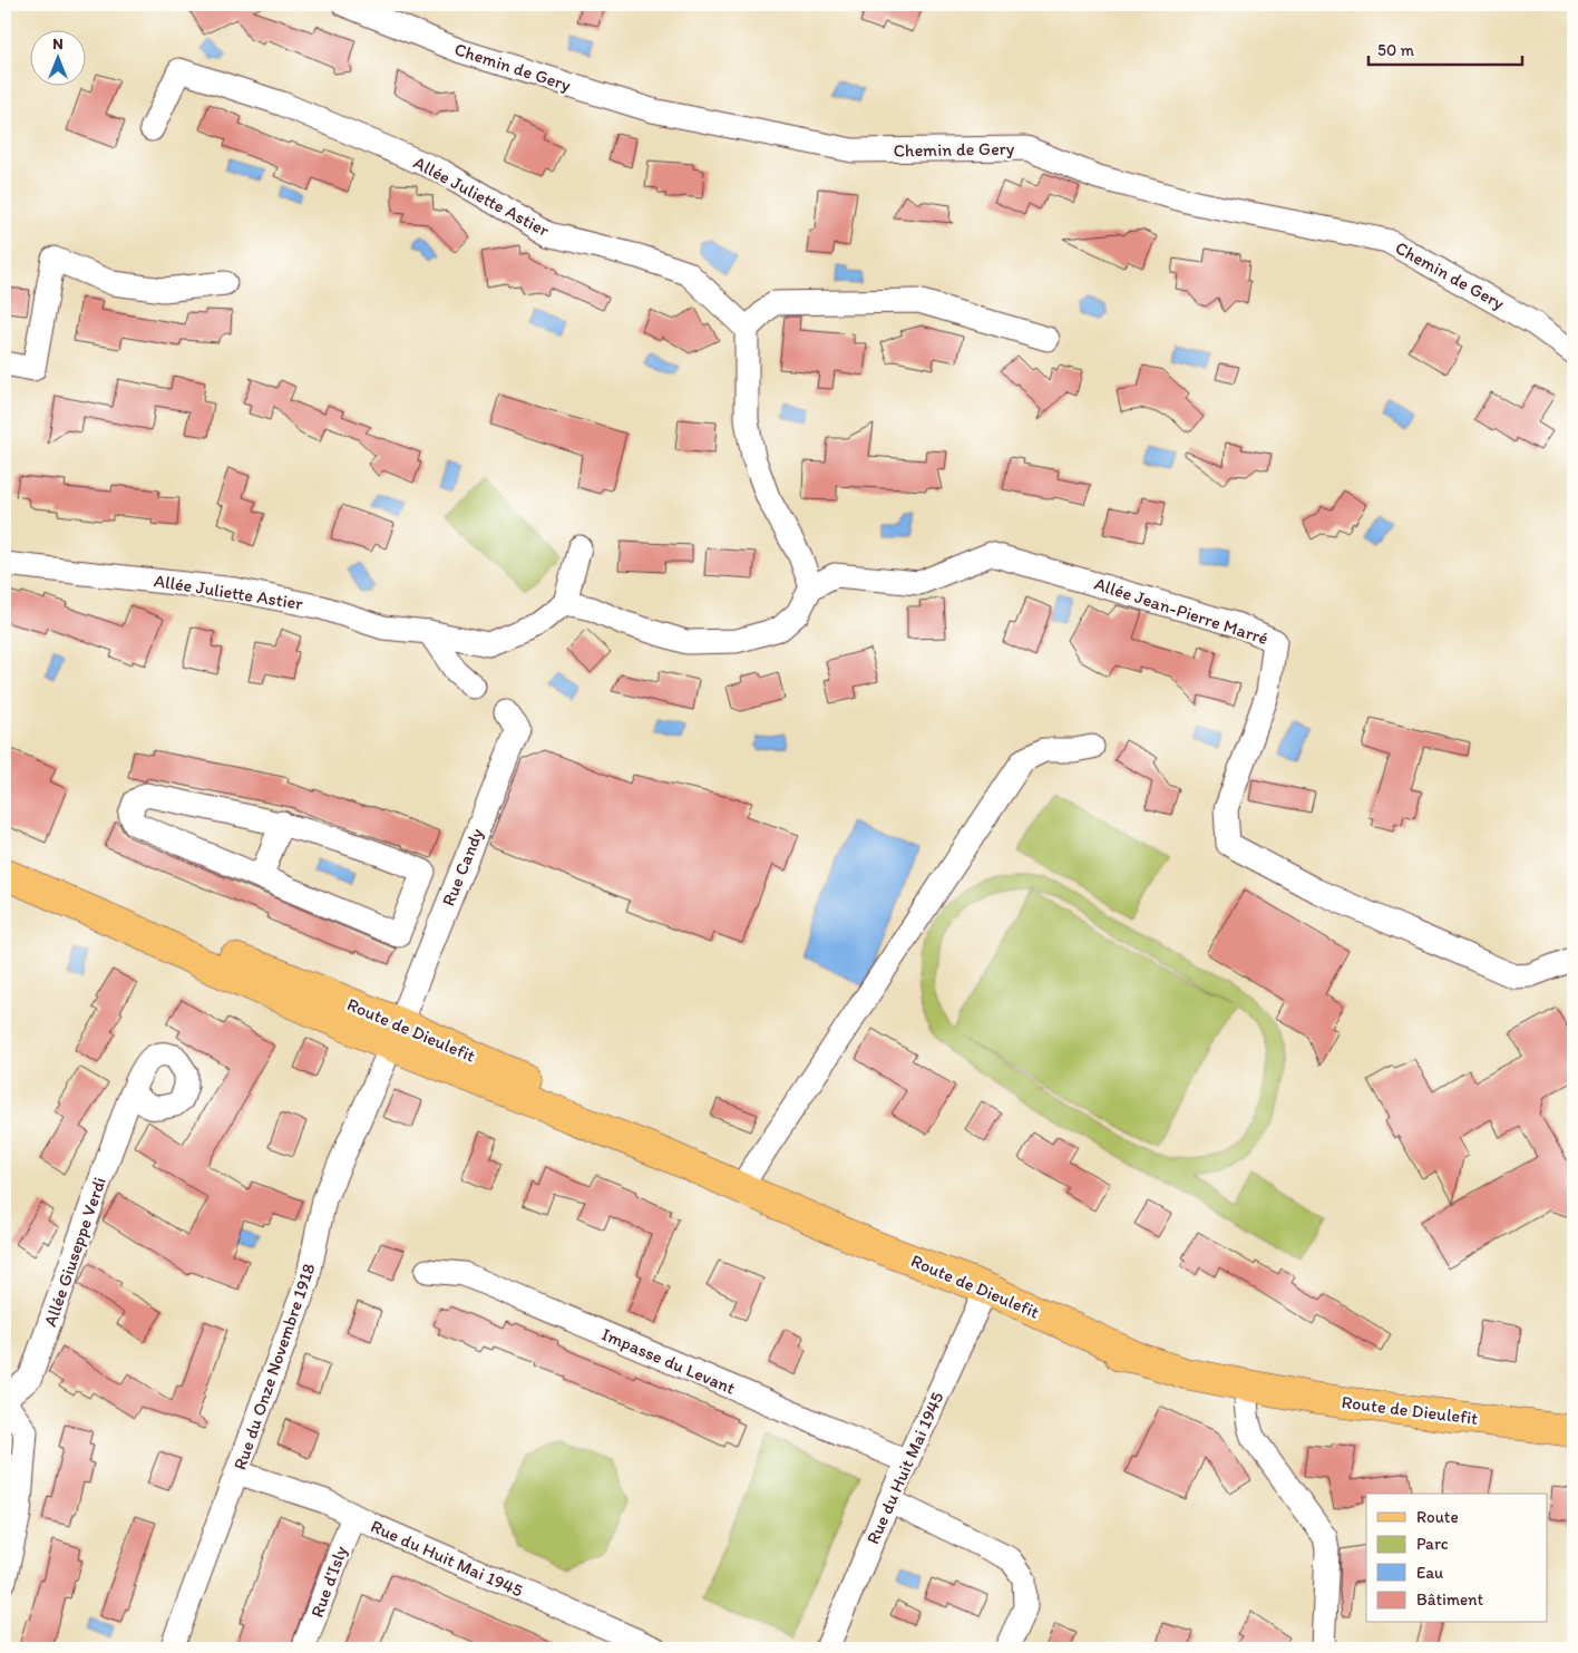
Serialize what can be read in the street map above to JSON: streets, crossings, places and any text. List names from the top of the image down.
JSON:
{
  "streets": {
    "main road": ["Route de Dieulefit"],
    "street": [
      "Chemin de Gery",
      "Allée Juliette Astier",
      "Allée Jean-Pierre Marré",
      "Rue Candy",
      "Allée Giuseppe Verdi",
      "Impasse du Levant",
      "Rue du Onze Novembre 1918",
      "Rue du Huit Mai 1945",
      "Rue d'Isly"
    ]
  },
  "crossings": [
    ["Rue Candy", "Route de Dieulefit"],
    ["Rue Candy", "Rue du Onze Novembre 1918"],
    ["Route de Dieulefit", "Rue du Onze Novembre 1918"],
    ["Route de Dieulefit", "Rue du Huit Mai 1945"],
    ["Impasse du Levant", "Rue du Huit Mai 1945"],
    ["Rue du Onze Novembre 1918", "Rue du Huit Mai 1945"],
    ["Rue du Huit Mai 1945", "Rue d'Isly"]
  ],
  "legend": [
    "Route",
    "Parc",
    "Eau",
    "Bâtiment"
  ],
  "scale_bar": "50 m",
  "north": "top"
}
